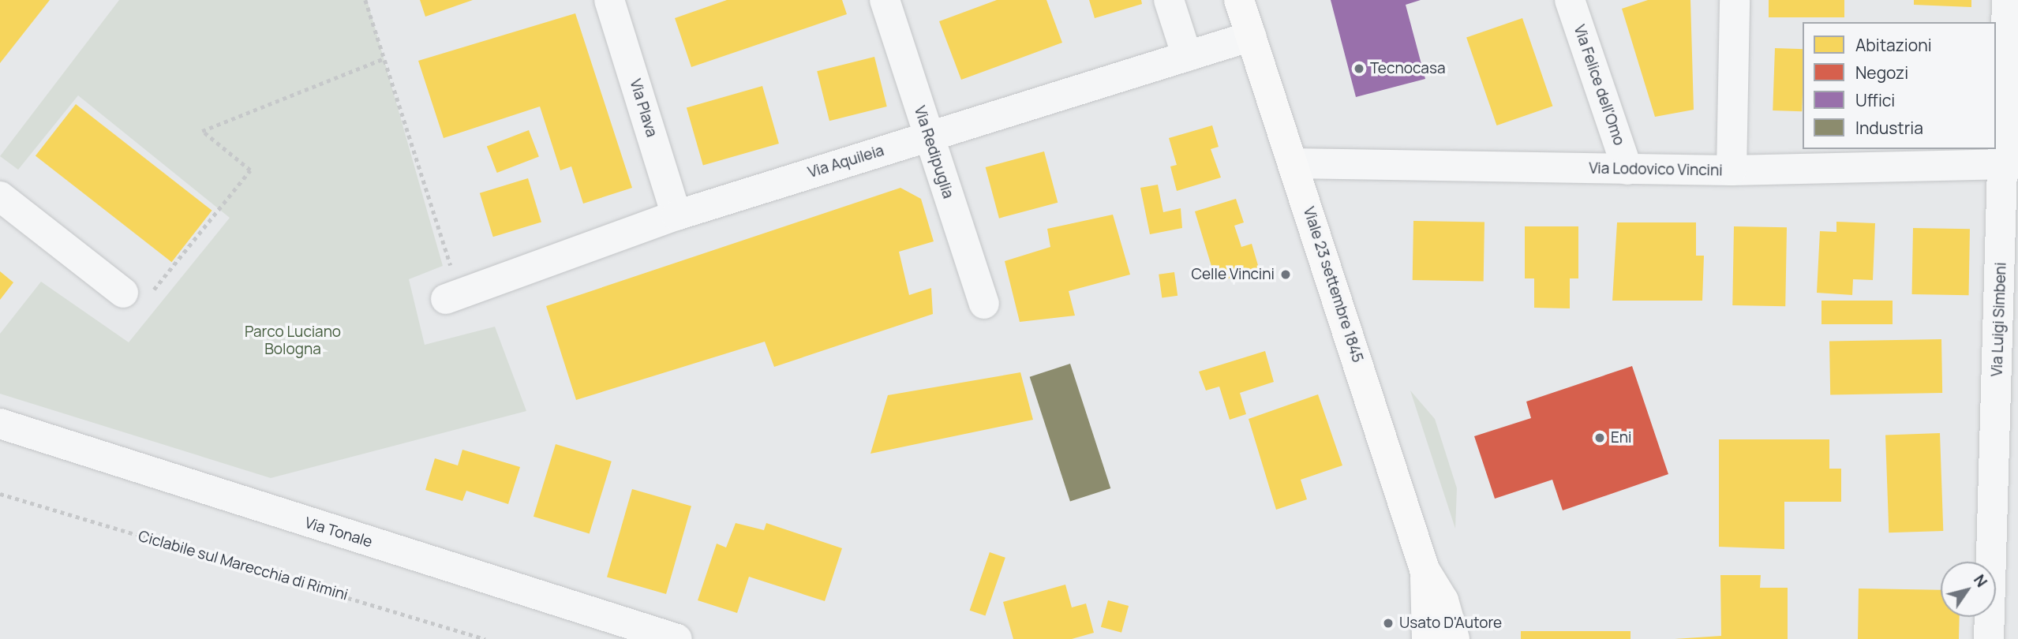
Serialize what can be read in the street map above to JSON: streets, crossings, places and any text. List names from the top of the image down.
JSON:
{
  "streets": {
    "main road": ["Viale 23 settembre 1845"],
    "street": [
      "Via Felice dell'Omo",
      "Via Plava",
      "Via Redipuglia",
      "Via Aquileia",
      "Via Lodovico Vincini",
      "Via Luigi Simbeni",
      "Via Tonale"
    ],
    "path": ["Ciclabile sul Marecchia di Rimini"]
  },
  "crossings": [
    ["Via Felice dell'Omo", "Via Lodovico Vincini"],
    ["Via Plava", "Via Aquileia"],
    ["Via Redipuglia", "Via Aquileia"],
    ["Via Aquileia", "Viale 23 settembre 1845"],
    ["Via Lodovico Vincini", "Viale 23 settembre 1845"],
    ["Via Lodovico Vincini", "Via Luigi Simbeni"]
  ],
  "parks": ["Parco Luciano Bologna"],
  "places": [
    "Tecnocasa",
    "Celle Vincini",
    "Eni",
    "Usato D'Autore"
  ],
  "legend": [
    "Abitazioni",
    "Negozi",
    "Uffici",
    "Industria"
  ],
  "north": "top right"
}
